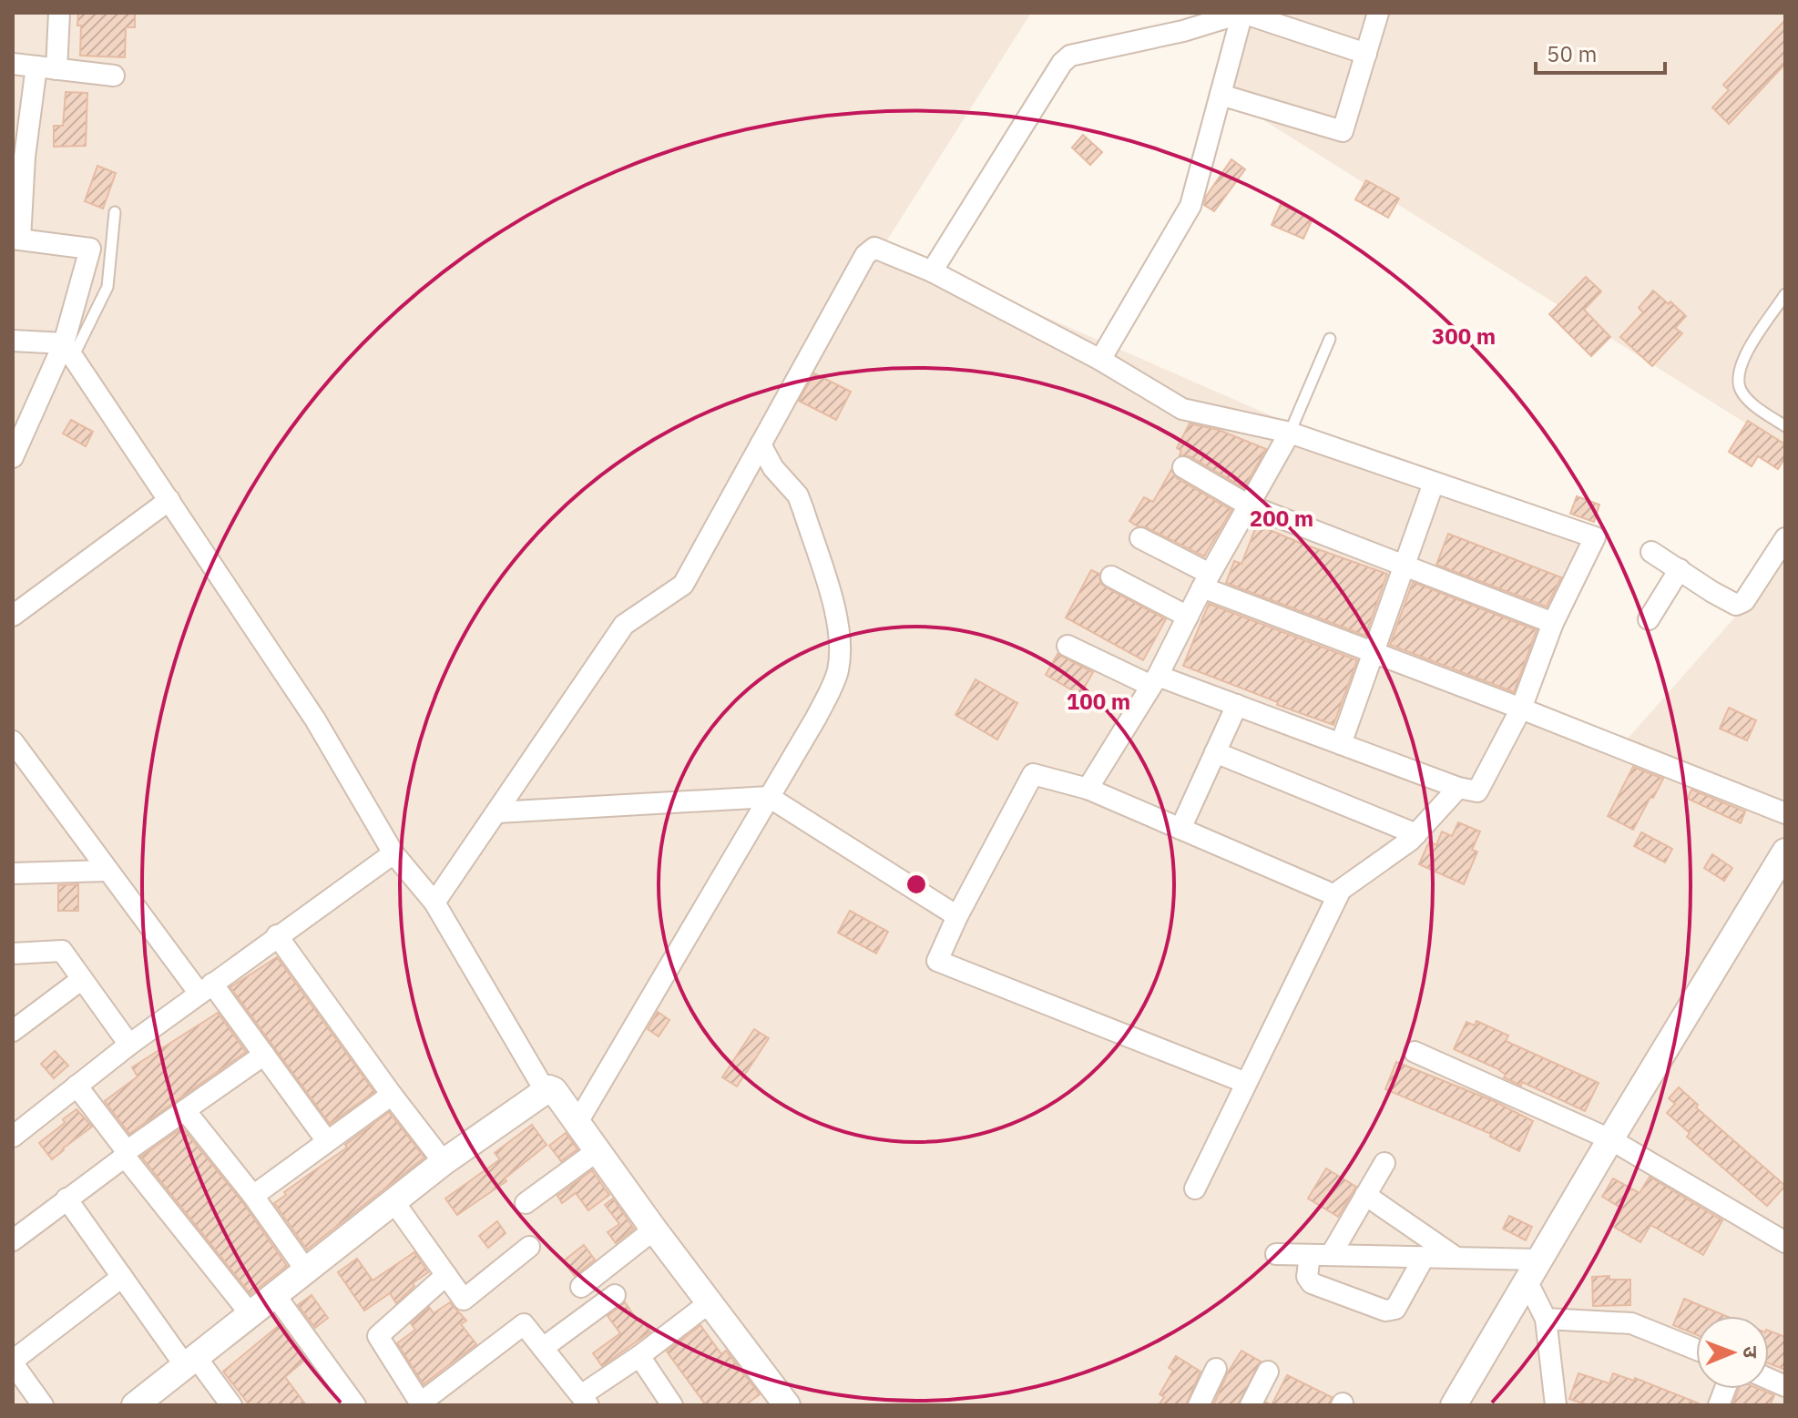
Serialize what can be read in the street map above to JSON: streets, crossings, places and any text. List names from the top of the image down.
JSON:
{
  "scale_bar": "50 m",
  "north": "right",
  "rings": ["300 m", "200 m", "100 m"]
}
